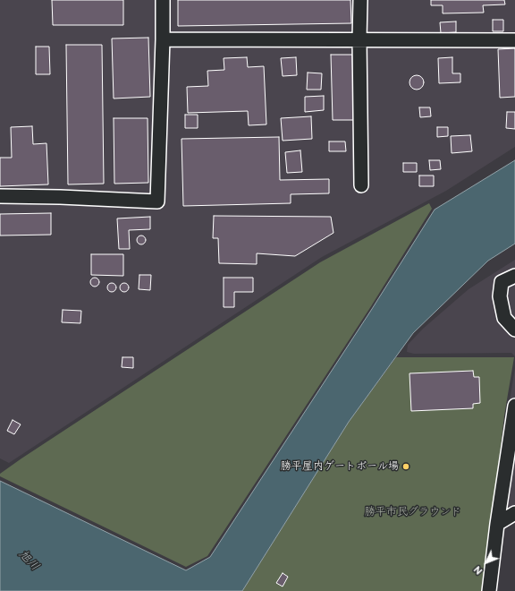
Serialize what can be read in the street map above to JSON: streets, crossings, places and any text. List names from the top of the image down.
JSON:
{
  "water": ["旭川"],
  "parks": ["勝平市民グラウンド"],
  "places": ["勝平屋内ゲートボール場"],
  "north": "bottom left"
}
